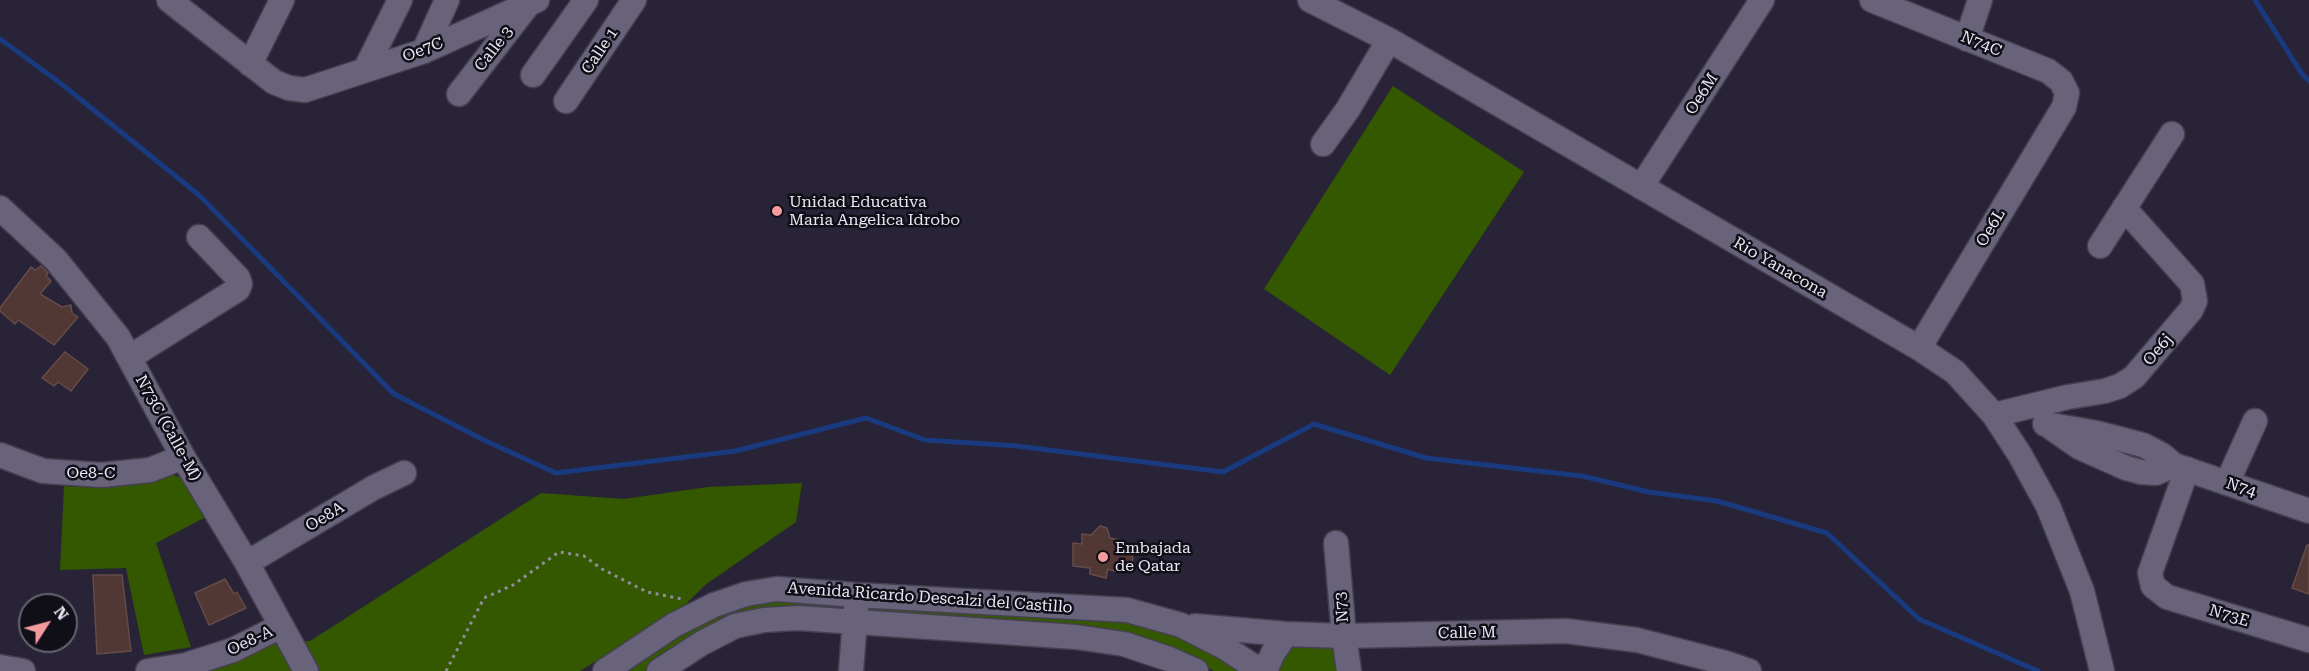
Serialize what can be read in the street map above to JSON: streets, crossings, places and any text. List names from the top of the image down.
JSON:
{
  "streets": {
    "street": [
      "N74C",
      "Calle 3",
      "Oe7C",
      "Calle 1",
      "Oe6M",
      "Oe6L",
      "Rio Yanacona",
      "Oe6j",
      "N73C (Calle-M)",
      "Oe8-C",
      "N74",
      "Oe8A",
      "Avenida Ricardo Descalzi del Castillo",
      "N73",
      "N73E",
      "Calle M",
      "Oe8-A"
    ]
  },
  "crossings": [
    ["N74C", "Oe6L"],
    ["Calle 3", "Oe7C"],
    ["Oe6M", "Rio Yanacona"],
    ["Oe6L", "Rio Yanacona"],
    ["Rio Yanacona", "Oe6j"],
    ["N73C (Calle-M)", "Oe8-C"],
    ["N73C (Calle-M)", "Oe8A"],
    ["N73C (Calle-M)", "Oe8-A"],
    ["N74", "N73E"],
    ["Avenida Ricardo Descalzi del Castillo", "Calle M"],
    ["N73", "Calle M"]
  ],
  "places": ["Unidad Educativa Maria Angelica Idrobo", "Embajada de Qatar"],
  "north": "top right"
}
